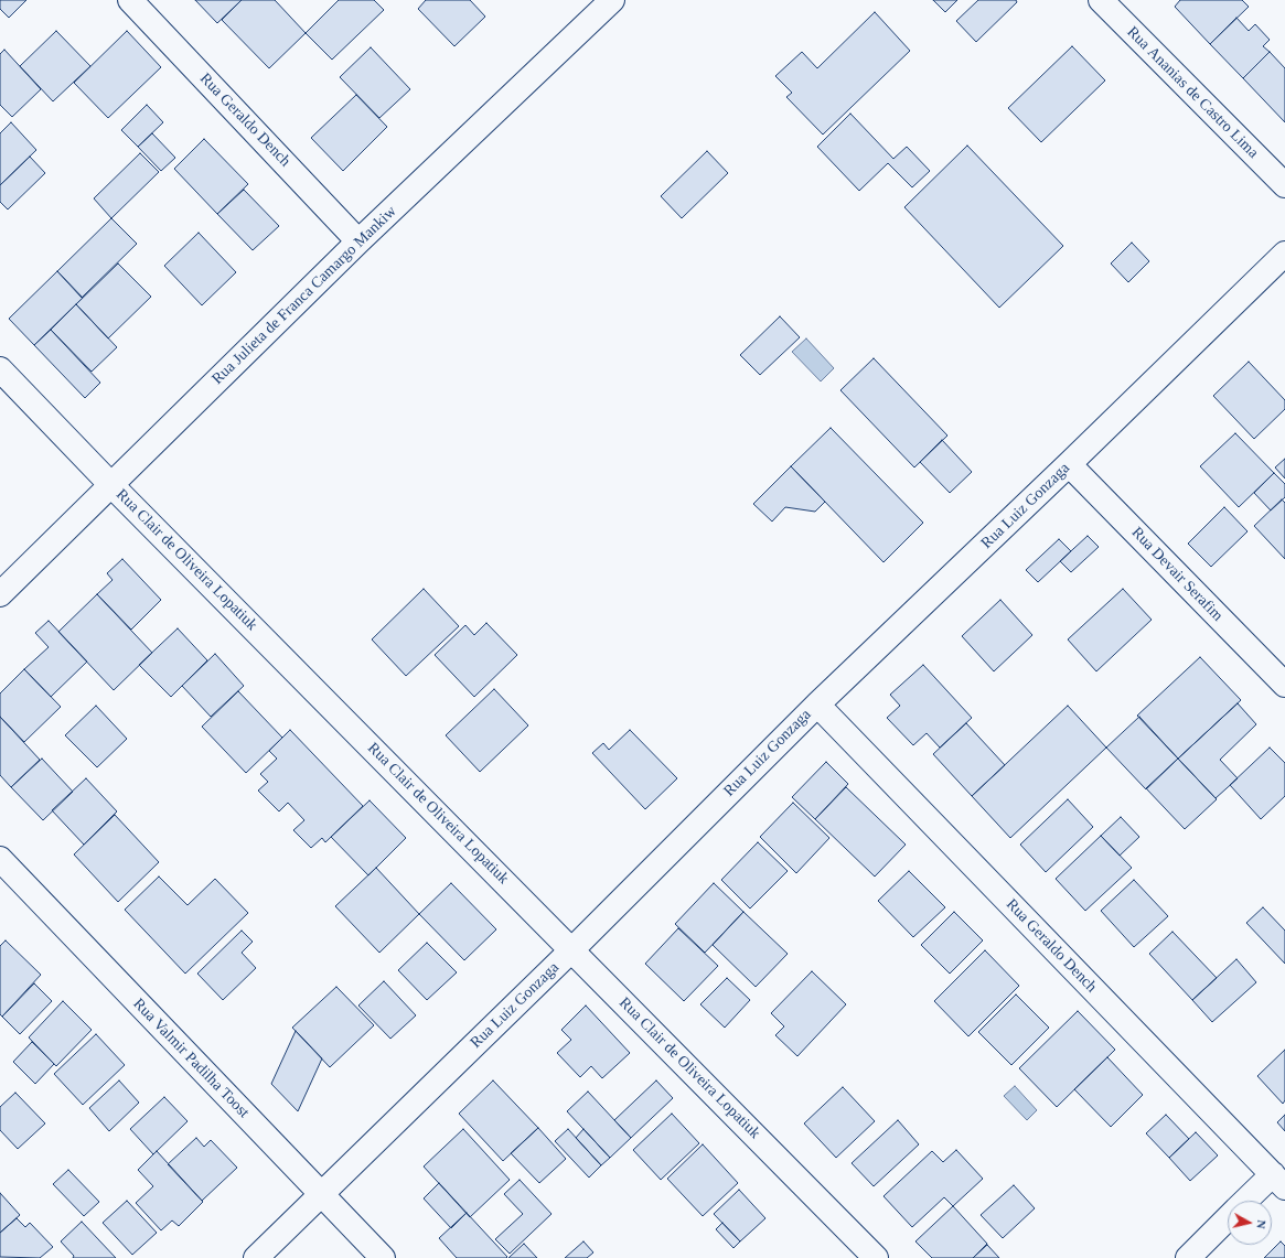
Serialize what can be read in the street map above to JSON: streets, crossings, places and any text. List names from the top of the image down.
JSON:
{
  "streets": {
    "street": [
      "Rua Ananias de Castro Lima",
      "Rua Geraldo Dench",
      "Rua Julieta de Franca Camargo Mankiw",
      "Rua Luiz Gonzaga",
      "Rua Clair de Oliveira Lopatiuk",
      "Rua Devair Serafim",
      "Rua Valmir Padilha Toost"
    ]
  },
  "crossings": [
    ["Rua Geraldo Dench", "Rua Julieta de Franca Camargo Mankiw"],
    ["Rua Geraldo Dench", "Rua Luiz Gonzaga"],
    ["Rua Julieta de Franca Camargo Mankiw", "Rua Clair de Oliveira Lopatiuk"],
    ["Rua Luiz Gonzaga", "Rua Clair de Oliveira Lopatiuk"],
    ["Rua Luiz Gonzaga", "Rua Devair Serafim"],
    ["Rua Luiz Gonzaga", "Rua Valmir Padilha Toost"]
  ],
  "north": "right"
}
